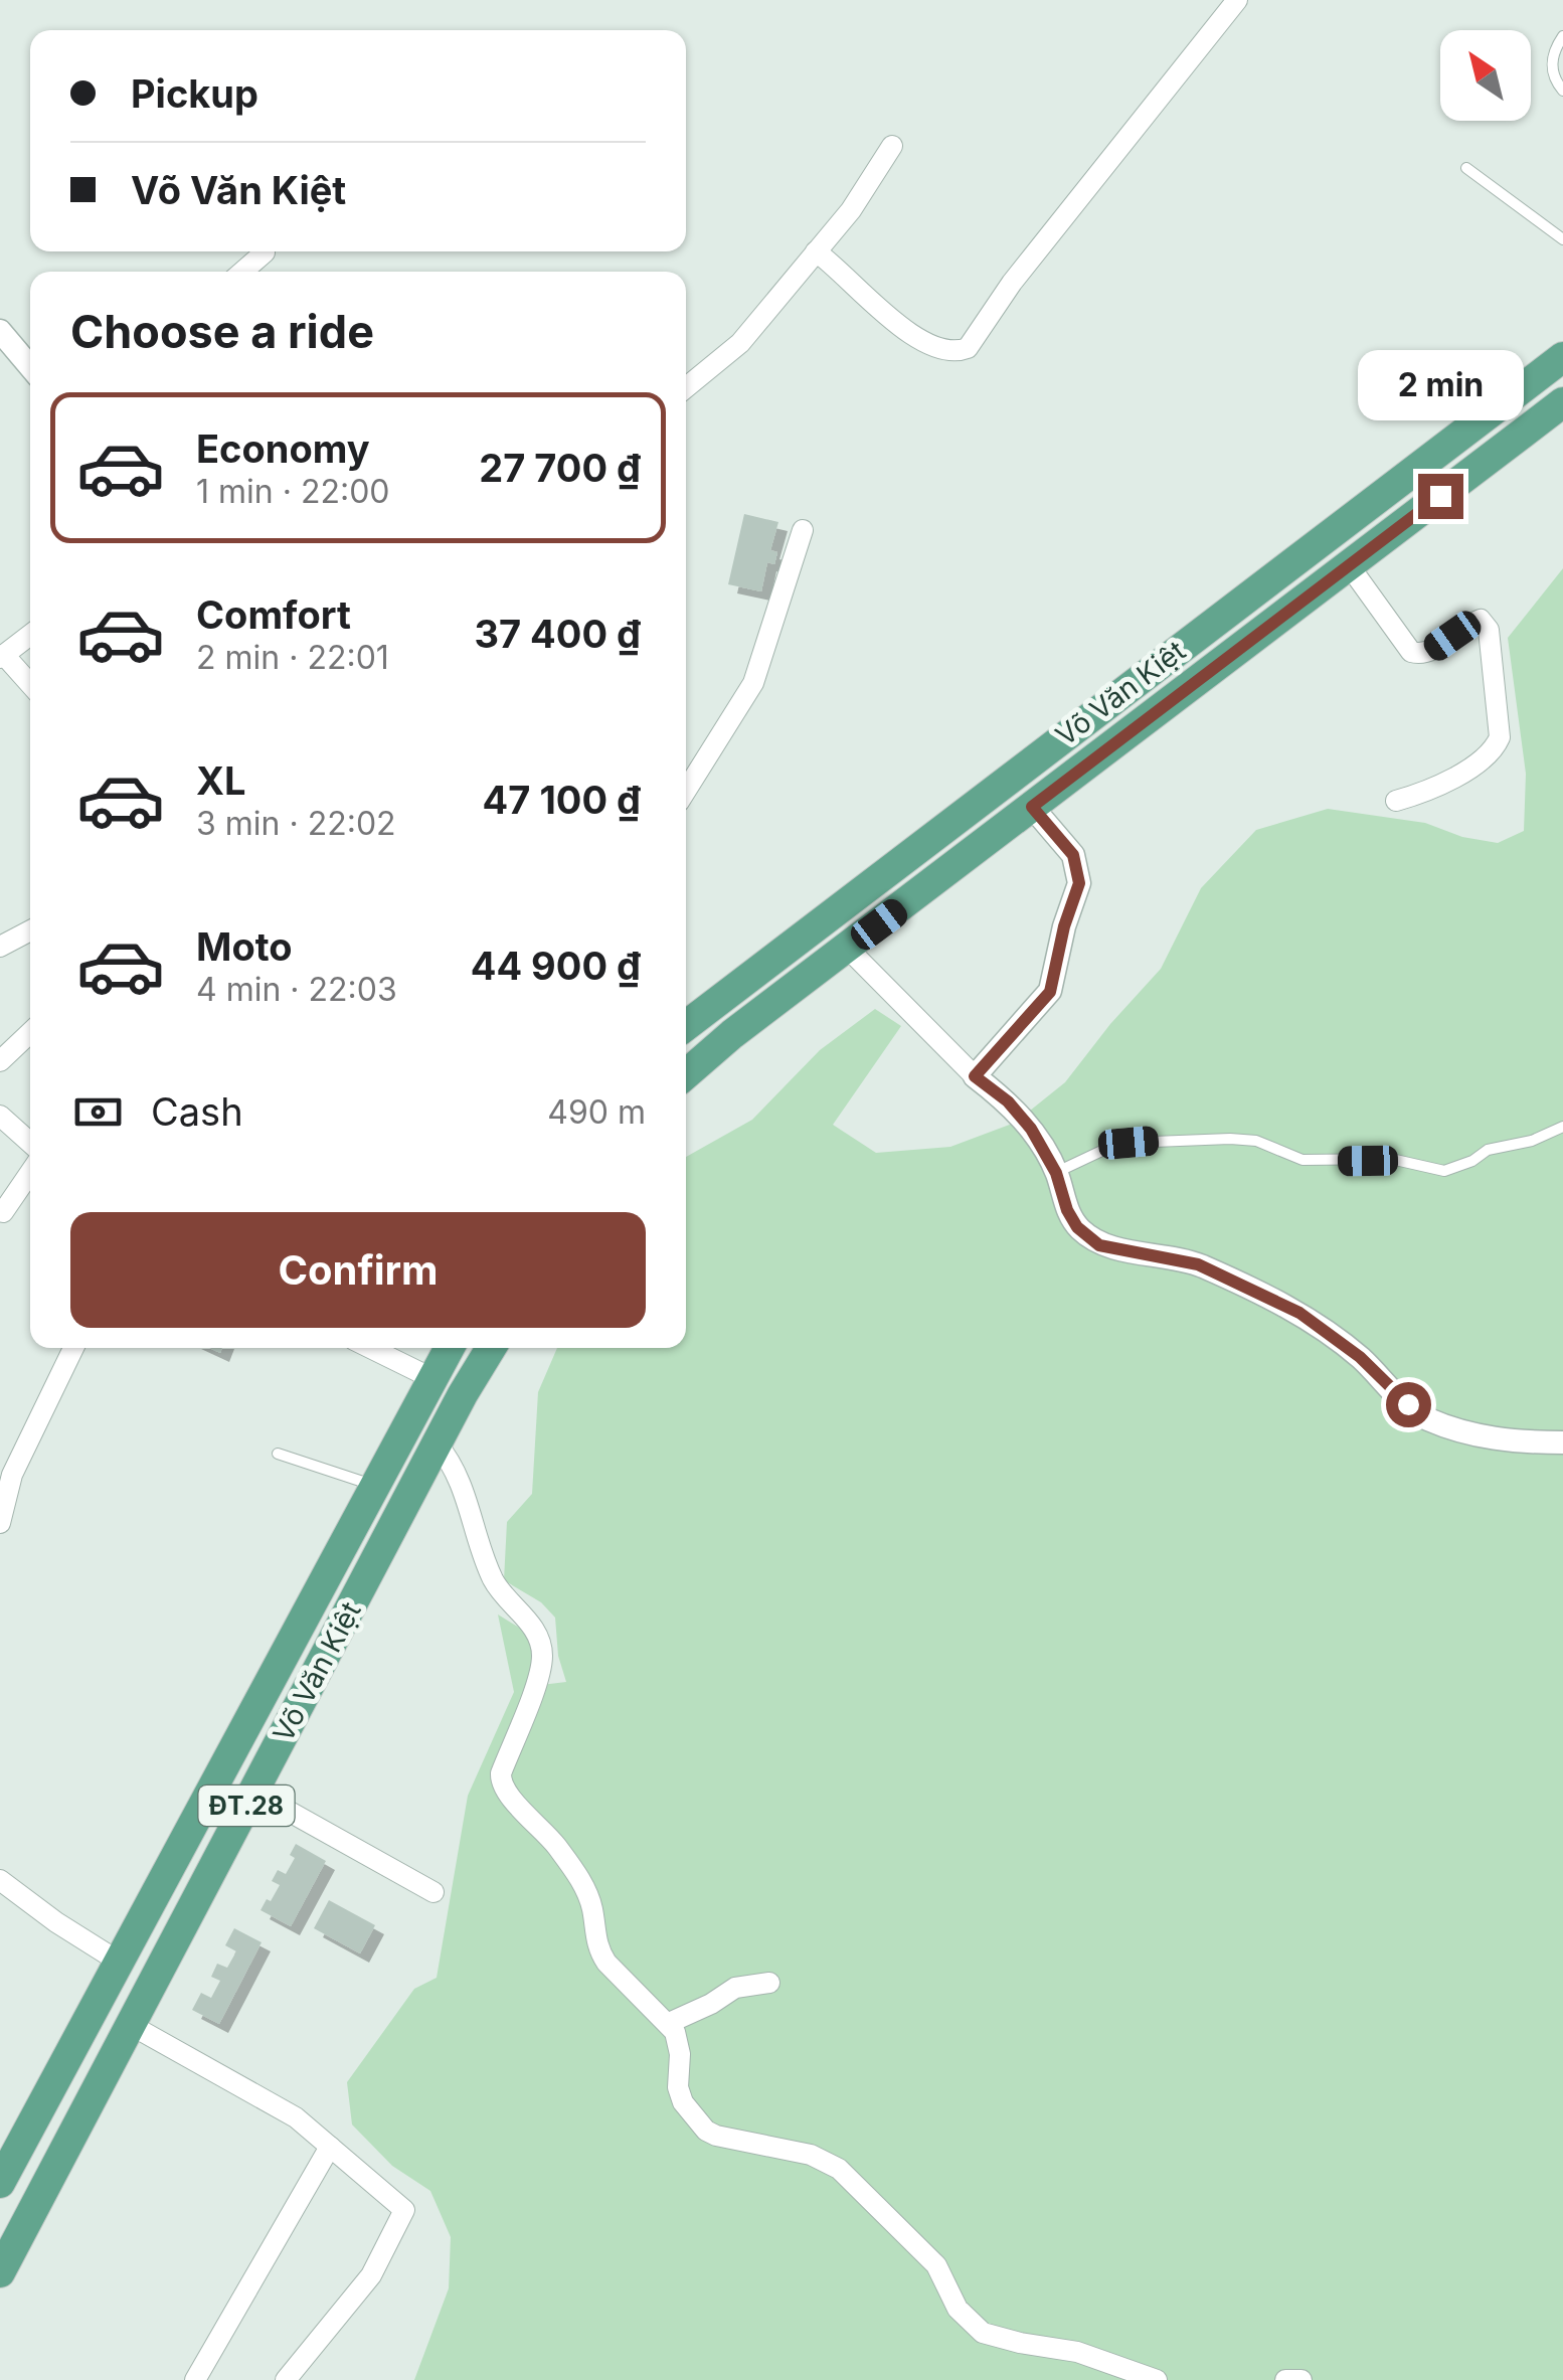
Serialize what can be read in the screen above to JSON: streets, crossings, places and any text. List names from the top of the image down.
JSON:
{
  "streets": {
    "main road": ["Võ Văn Kiệt", "ĐT.28"]
  },
  "north": "top left",
  "page": {
    "banner": ["Pickup", "Võ Văn Kiệt"],
    "heading": "Choose a ride",
    "bubble": "2 min",
    "list": [
      {
        "name": "Economy",
        "note": "1 min · 22:00",
        "value": "27 700 ₫"
      },
      {
        "name": "Comfort",
        "note": "2 min · 22:01",
        "value": "37 400 ₫"
      },
      {
        "name": "XL",
        "note": "3 min · 22:02",
        "value": "47 100 ₫"
      },
      {
        "name": "Moto",
        "note": "4 min · 22:03",
        "value": "44 900 ₫"
      }
    ],
    "pay": ["Cash", "490 m"],
    "buttons": "Confirm"
  }
}
